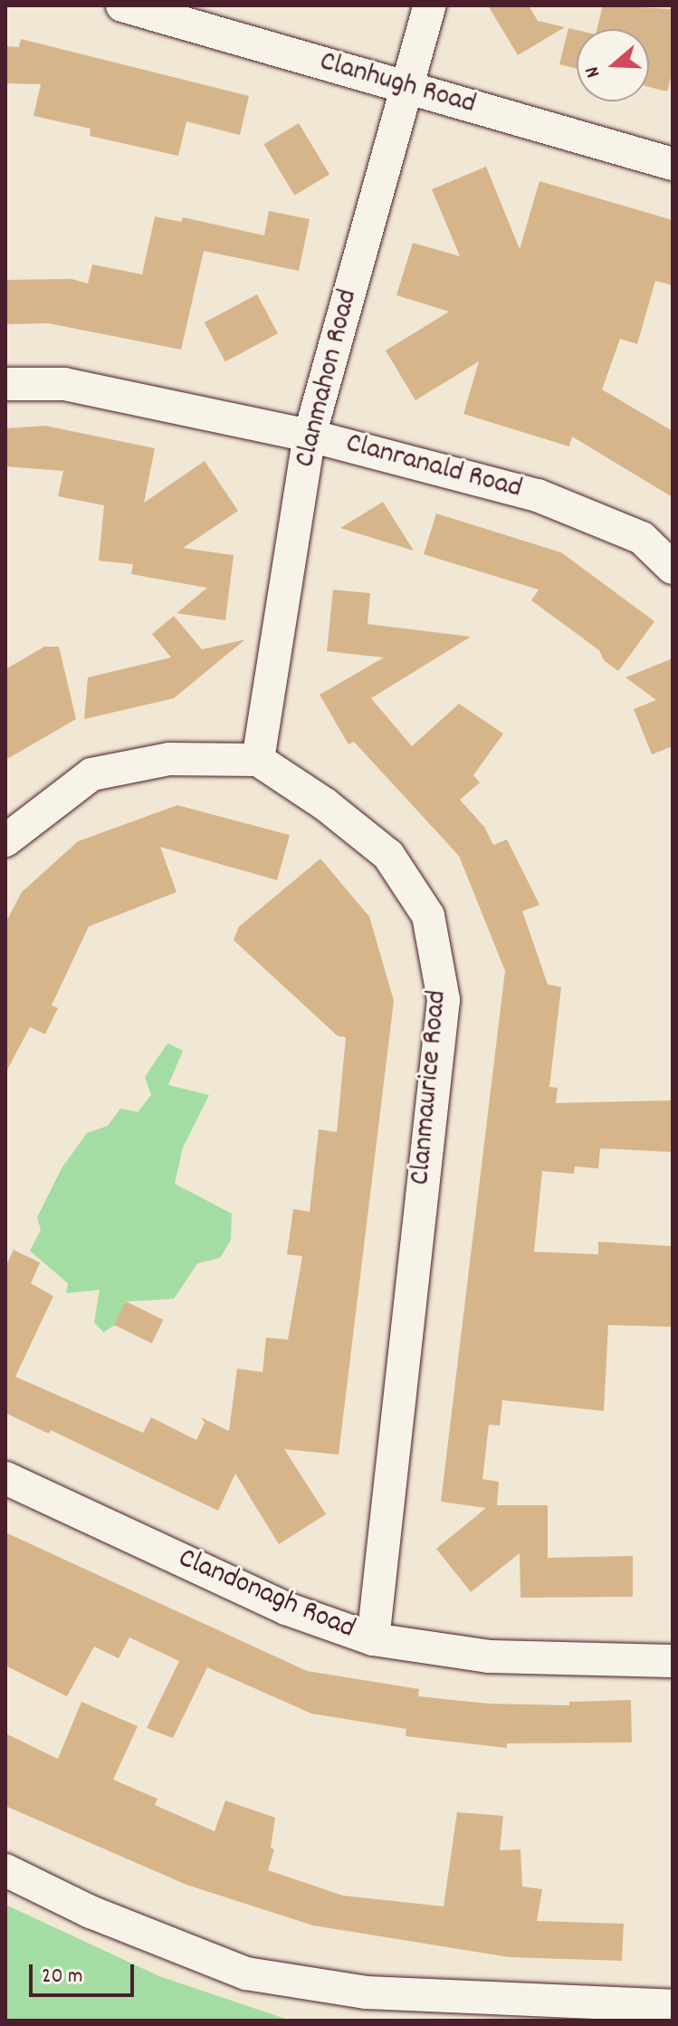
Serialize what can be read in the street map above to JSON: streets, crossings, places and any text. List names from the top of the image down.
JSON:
{
  "streets": {
    "street": [
      "Clanhugh Road",
      "Clanmahon Road",
      "Clanranald Road",
      "Clanmaurice Road",
      "Clandonagh Road"
    ]
  },
  "crossings": [
    ["Clanhugh Road", "Clanmahon Road"],
    ["Clanmahon Road", "Clanranald Road"],
    ["Clanmahon Road", "Clanmaurice Road"],
    ["Clanmaurice Road", "Clandonagh Road"]
  ],
  "scale_bar": "20 m",
  "north": "left"
}
